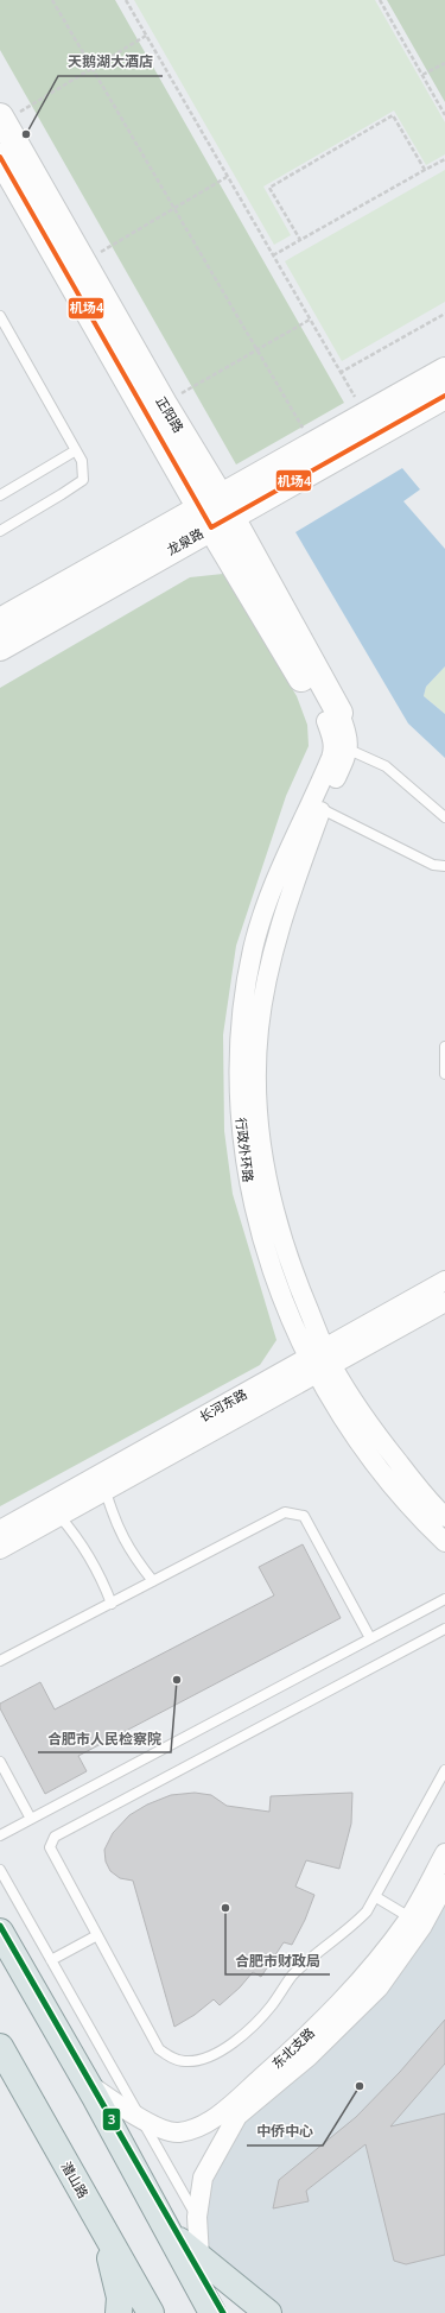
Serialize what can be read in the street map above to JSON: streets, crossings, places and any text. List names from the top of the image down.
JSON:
{
  "streets": {
    "main road": ["潜山路"],
    "street": [
      "正阳路",
      "龙泉路",
      "行政外环路",
      "长河东路",
      "东北支路"
    ]
  },
  "crossings": [
    ["正阳路", "龙泉路"],
    ["正阳路", "行政外环路"],
    ["行政外环路", "长河东路"]
  ],
  "places": [
    "天鹅湖大酒店",
    "合肥市人民检察院",
    "合肥市财政局",
    "中侨中心"
  ],
  "lines": ["transit line 机场4", "transit line 3"]
}
